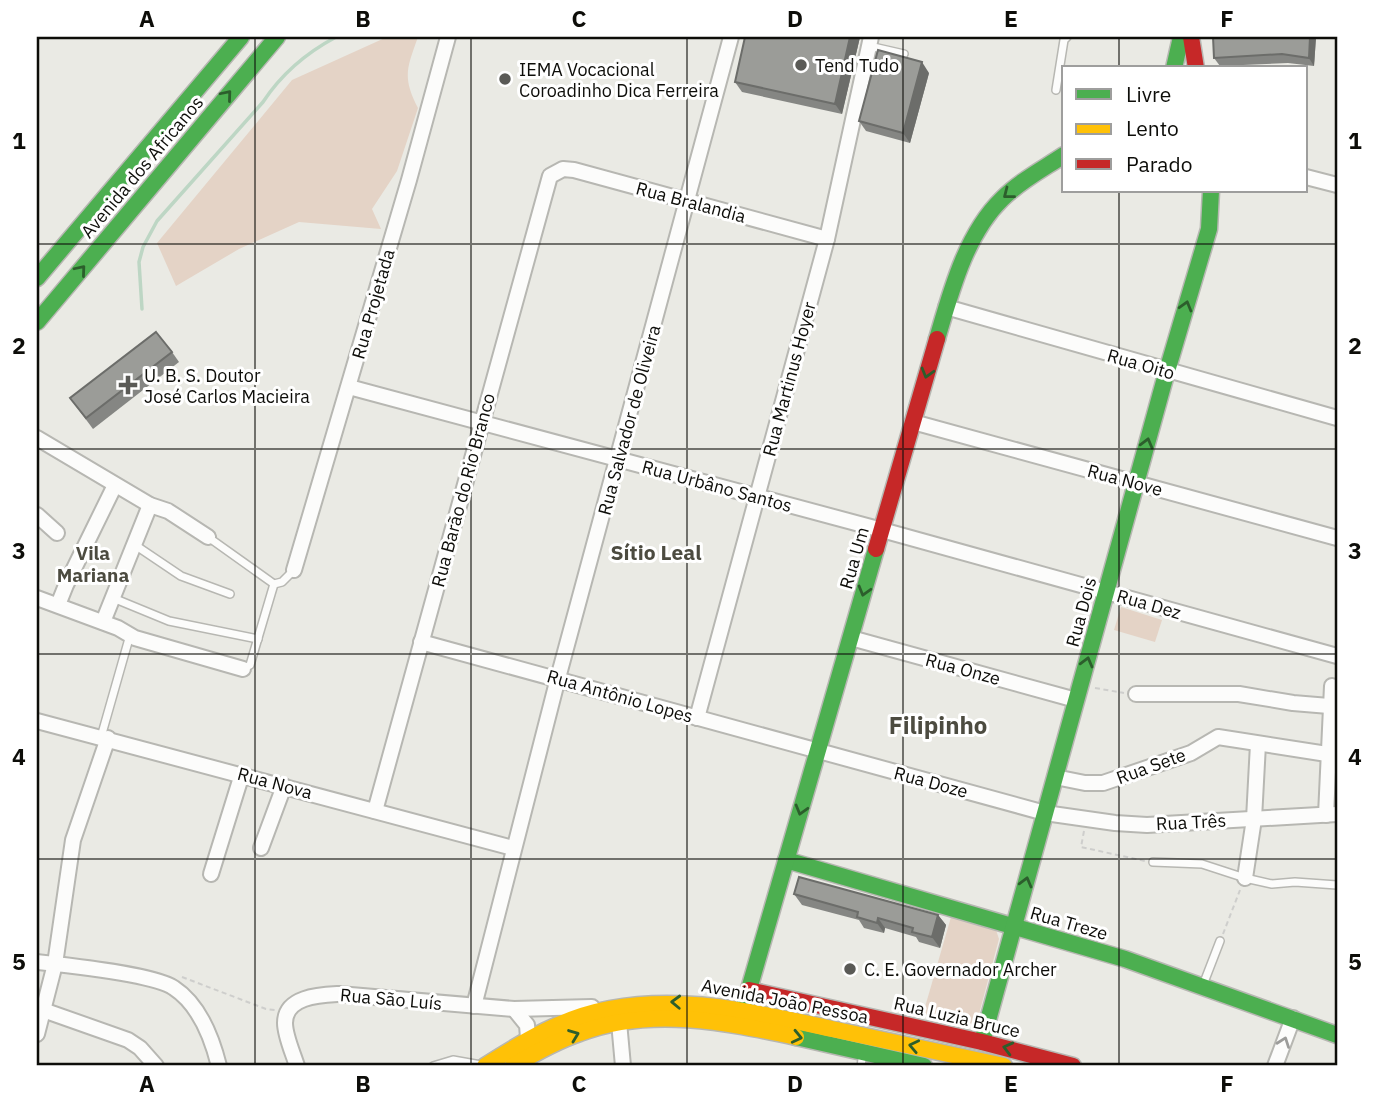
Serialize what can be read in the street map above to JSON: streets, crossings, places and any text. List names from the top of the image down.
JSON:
{
  "streets": {
    "main road": [
      "Avenida dos Africanos",
      "Rua Um",
      "Rua Dois",
      "Rua Treze",
      "Avenida João Pessoa",
      "Rua Luzia Bruce"
    ],
    "street": [
      "Rua Bralandia",
      "Rua Projetada",
      "Rua Oito",
      "Rua Martinus Hoyer",
      "Rua Salvador de Oliveira",
      "Rua Nove",
      "Rua Urbâno Santos",
      "Rua Barão do Rio Branco",
      "Rua Dez",
      "Rua Onze",
      "Rua Antônio Lopes",
      "Rua Sete",
      "Rua Doze",
      "Rua Nova",
      "Rua Três",
      "Rua São Luís"
    ]
  },
  "crossings": [
    ["Rua Bralandia", "Rua Martinus Hoyer"],
    ["Rua Bralandia", "Rua Salvador de Oliveira"],
    ["Rua Bralandia", "Rua Barão do Rio Branco"],
    ["Rua Projetada", "Rua Urbâno Santos"],
    ["Rua Oito", "Rua Um"],
    ["Rua Oito", "Rua Dois"],
    ["Rua Martinus Hoyer", "Rua Urbâno Santos"],
    ["Rua Martinus Hoyer", "Rua Antônio Lopes"],
    ["Rua Salvador de Oliveira", "Rua Urbâno Santos"],
    ["Rua Salvador de Oliveira", "Rua Antônio Lopes"],
    ["Rua Salvador de Oliveira", "Rua Nova"],
    ["Rua Salvador de Oliveira", "Rua São Luís"],
    ["Rua Nove", "Rua Um"],
    ["Rua Nove", "Rua Dois"],
    ["Rua Urbâno Santos", "Rua Barão do Rio Branco"],
    ["Rua Urbâno Santos", "Rua Um"],
    ["Rua Urbâno Santos", "Rua Dez"],
    ["Rua Barão do Rio Branco", "Rua Antônio Lopes"],
    ["Rua Barão do Rio Branco", "Rua Nova"],
    ["Rua Um", "Rua Dez"],
    ["Rua Um", "Rua Onze"],
    ["Rua Um", "Rua Antônio Lopes"],
    ["Rua Um", "Rua Doze"],
    ["Rua Um", "Rua Treze"],
    ["Rua Um", "Avenida João Pessoa"],
    ["Rua Um", "Rua Luzia Bruce"],
    ["Rua Dez", "Rua Dois"],
    ["Rua Dois", "Rua Onze"],
    ["Rua Dois", "Rua Sete"],
    ["Rua Dois", "Rua Doze"],
    ["Rua Dois", "Rua Três"],
    ["Rua Dois", "Rua Treze"],
    ["Rua Dois", "Rua Luzia Bruce"],
    ["Rua Antônio Lopes", "Rua Doze"],
    ["Rua Doze", "Rua Três"],
    ["Rua São Luís", "Avenida João Pessoa"]
  ],
  "one_way": ["Rua Um", "Rua Dois"],
  "districts": ["Sítio Leal", "Vila Mariana", "Filipinho"],
  "places": {
    "other": ["Tend Tudo", "IEMA Vocacional Coroadinho Dica Ferreira", "C. E. Governador Archer"],
    "health": ["U. B. S. Doutor José Carlos Macieira"]
  },
  "legend": ["Livre", "Lento", "Parado"],
  "grid": {
    "columns": [
      "A",
      "B",
      "C",
      "D",
      "E",
      "F"
    ],
    "rows": [
      "1",
      "2",
      "3",
      "4",
      "5"
    ]
  }
}
